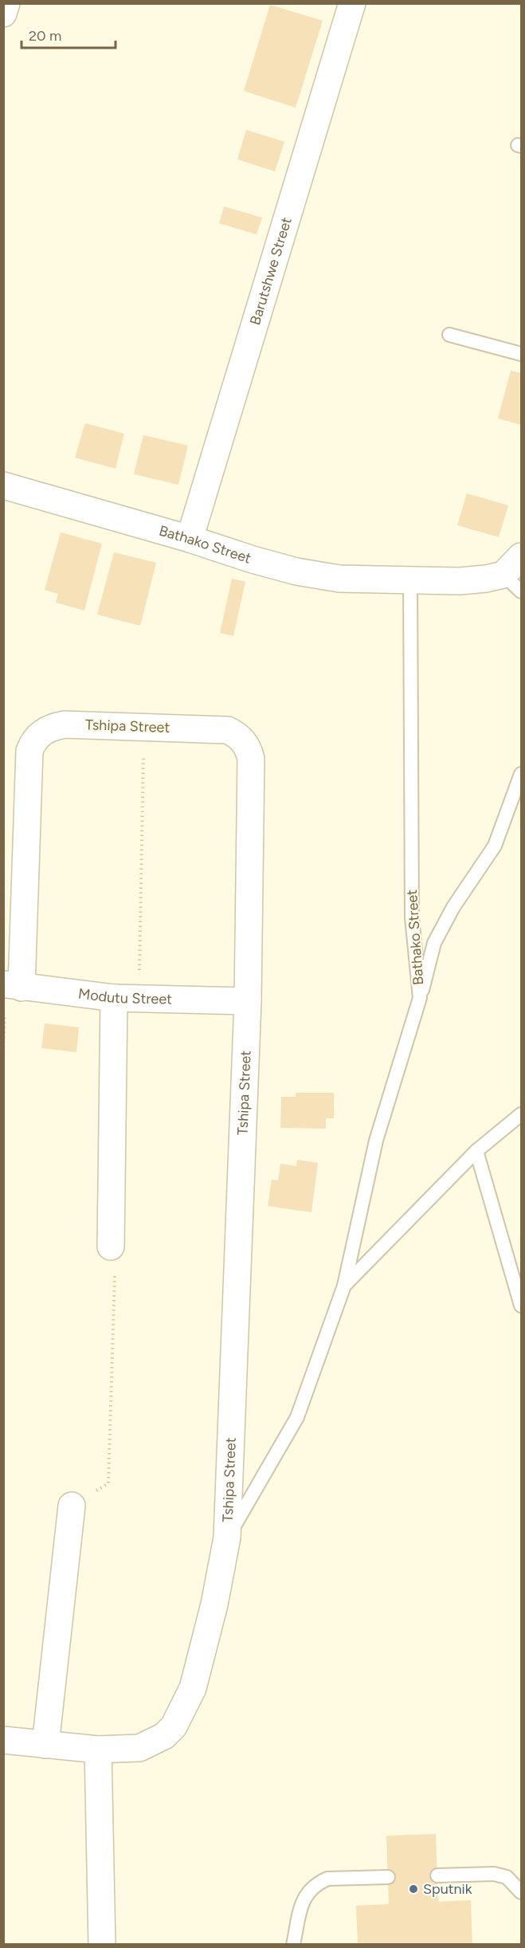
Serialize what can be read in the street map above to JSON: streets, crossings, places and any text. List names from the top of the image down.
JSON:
{
  "streets": {
    "street": [
      "Barutshwe Street",
      "Bathako Street",
      "Tshipa Street",
      "Modutu Street"
    ]
  },
  "crossings": [
    ["Barutshwe Street", "Bathako Street"],
    ["Bathako Street", "Tshipa Street"],
    ["Tshipa Street", "Modutu Street"]
  ],
  "places": ["Sputnik"],
  "scale_bar": "20 m"
}
